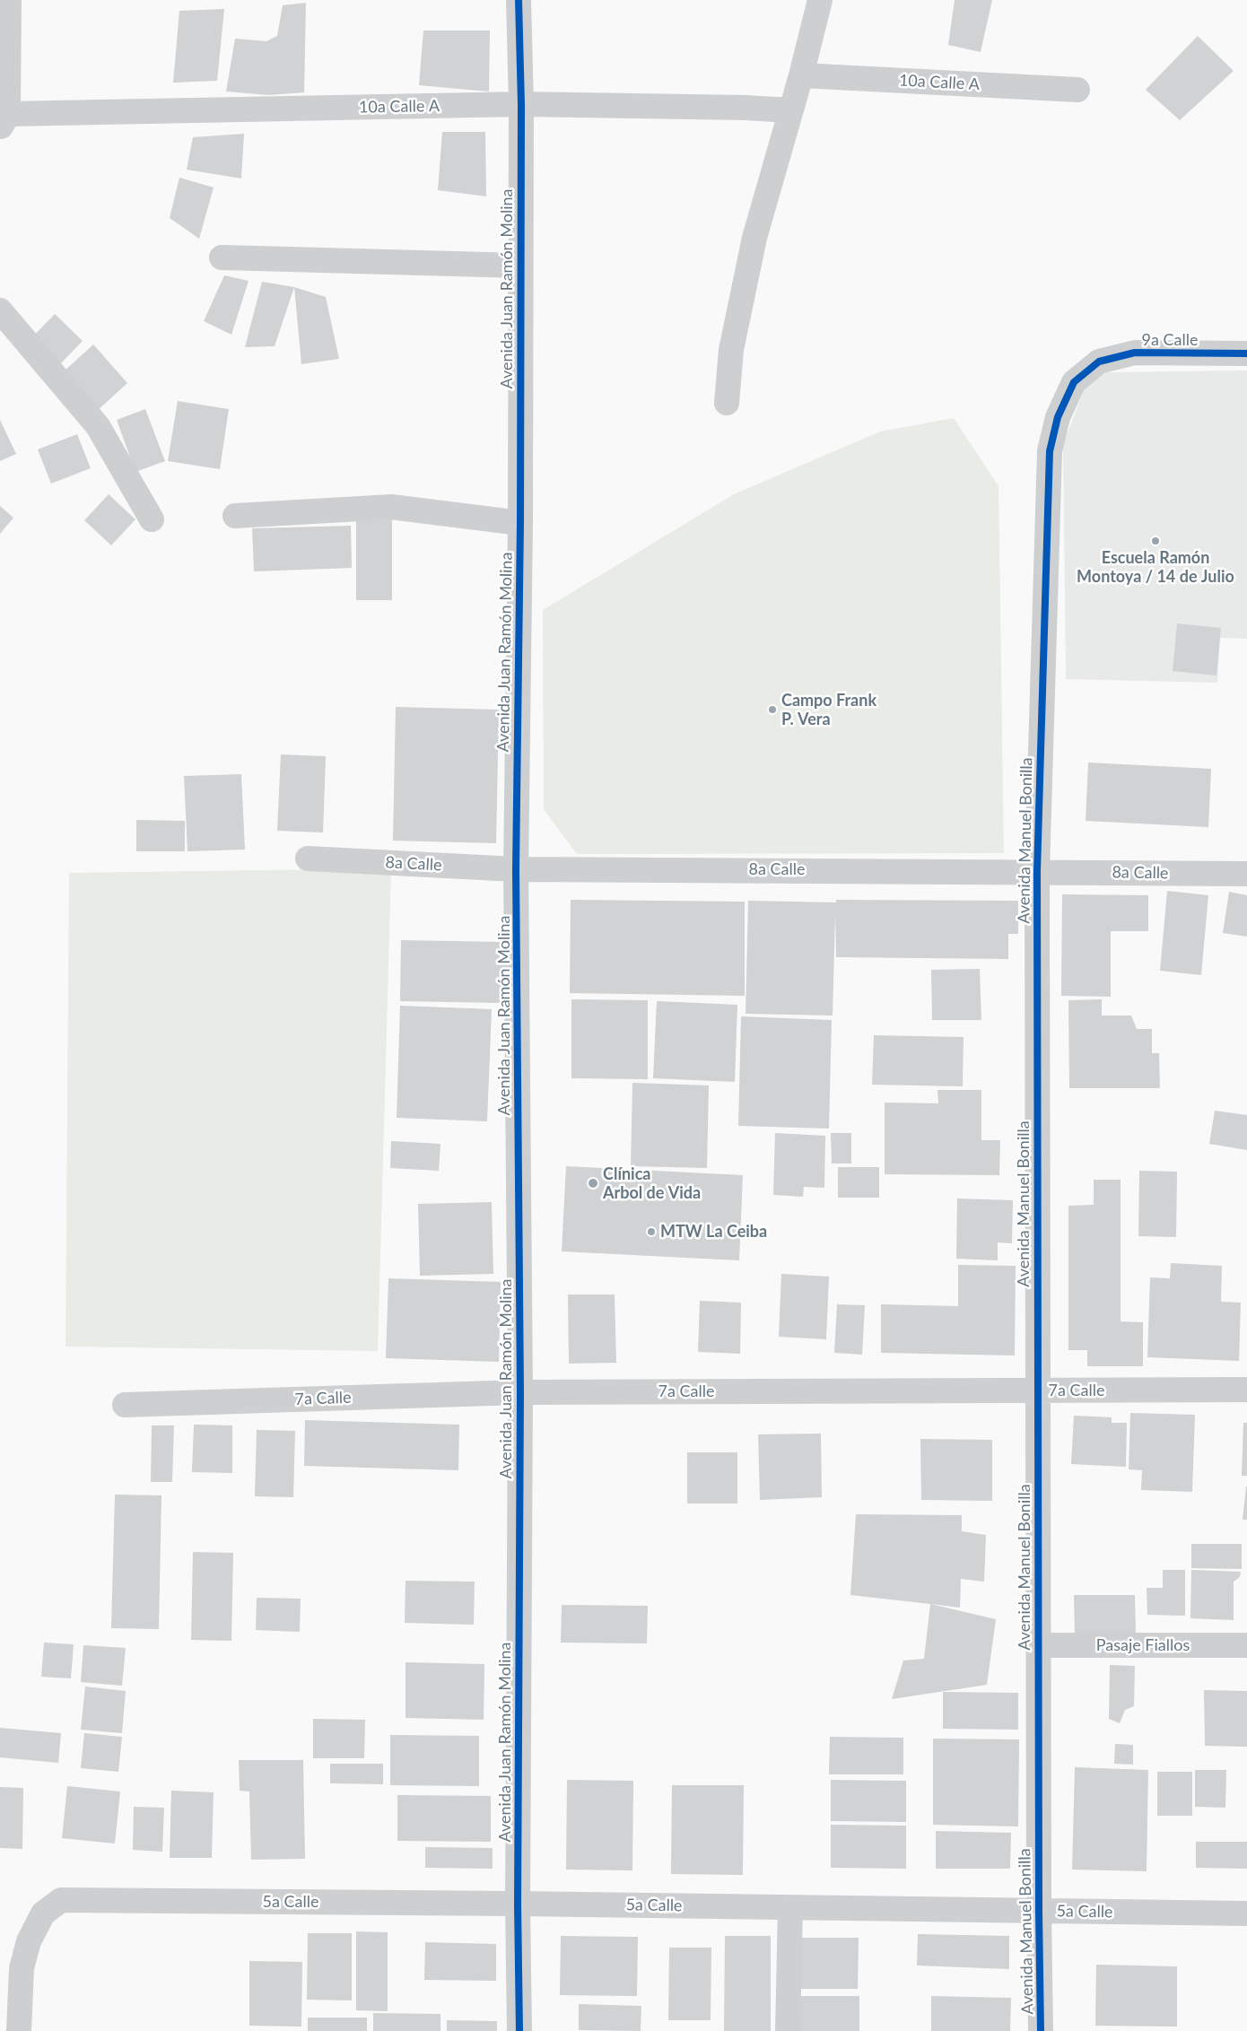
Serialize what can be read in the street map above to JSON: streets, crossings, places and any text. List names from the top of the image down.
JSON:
{
  "streets": {
    "street": [
      "10a Calle A",
      "Avenida Juan Ramón Molina",
      "9a Calle",
      "Avenida Manuel Bonilla",
      "8a Calle",
      "7a Calle",
      "Pasaje Fiallos",
      "5a Calle"
    ]
  },
  "crossings": [
    ["10a Calle A", "Avenida Juan Ramón Molina"],
    ["Avenida Juan Ramón Molina", "8a Calle"],
    ["Avenida Juan Ramón Molina", "7a Calle"],
    ["Avenida Juan Ramón Molina", "5a Calle"],
    ["9a Calle", "Avenida Manuel Bonilla"],
    ["Avenida Manuel Bonilla", "8a Calle"],
    ["Avenida Manuel Bonilla", "7a Calle"],
    ["Avenida Manuel Bonilla", "Pasaje Fiallos"],
    ["Avenida Manuel Bonilla", "5a Calle"]
  ],
  "places": [
    "Escuela Ramón Montoya / 14 de Julio",
    "Campo Frank P. Vera",
    "Clínica Arbol de Vida",
    "MTW La Ceiba"
  ]
}
